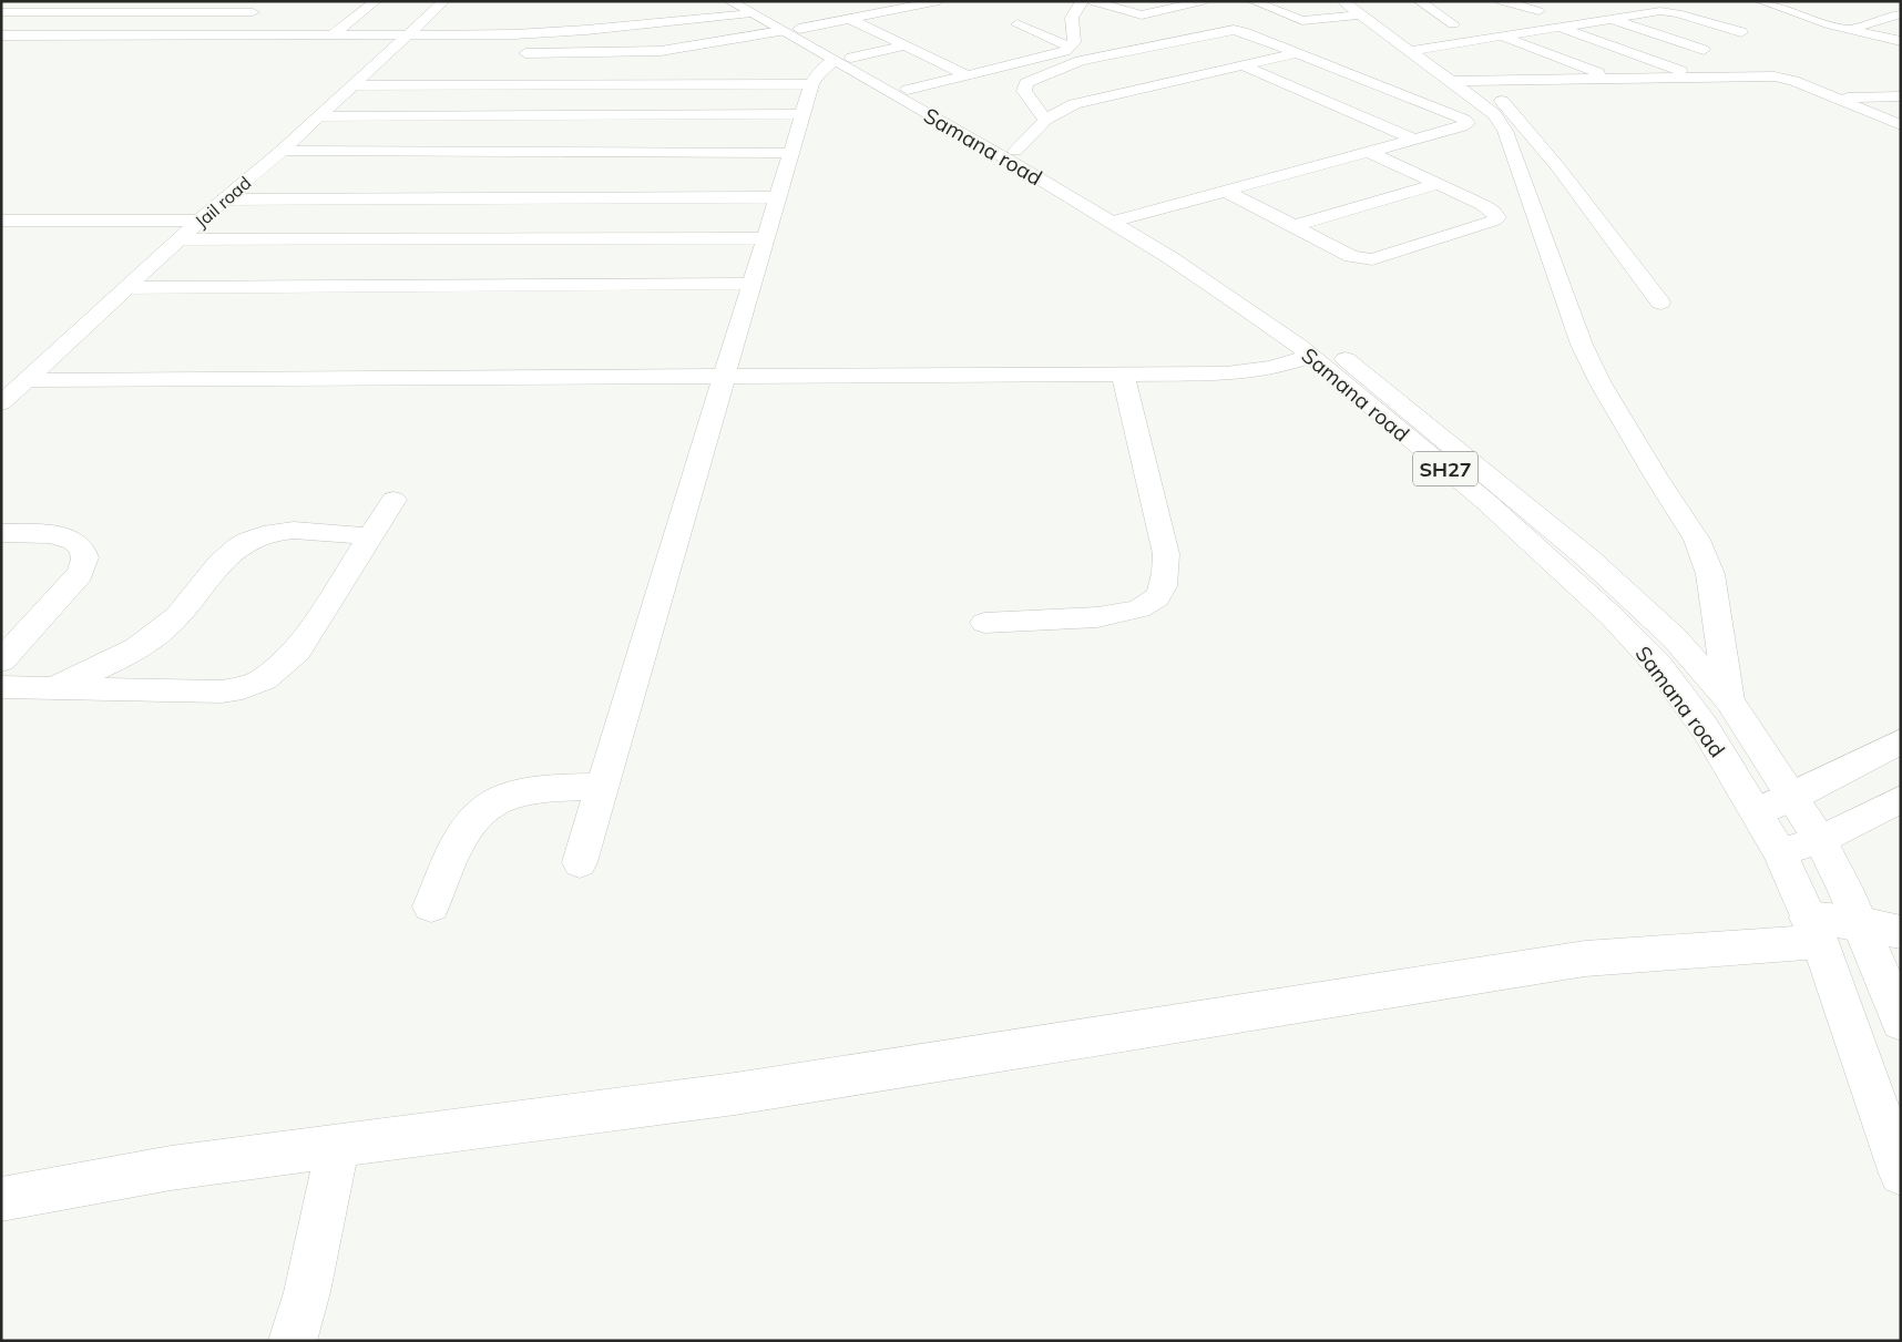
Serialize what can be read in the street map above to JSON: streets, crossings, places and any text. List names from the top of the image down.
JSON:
{
  "streets": {
    "street": ["Samana road", "Jail road", "SH27"]
  }
}
